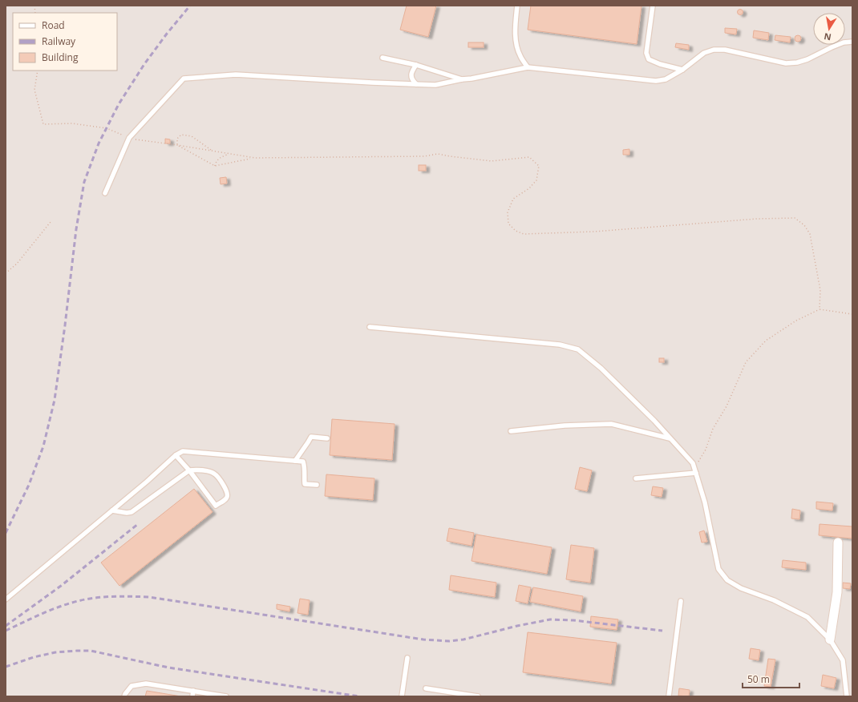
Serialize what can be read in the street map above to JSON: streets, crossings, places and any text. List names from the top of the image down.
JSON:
{
  "legend": ["Road", "Railway", "Building"],
  "scale_bar": "50 m",
  "north": "bottom"
}
